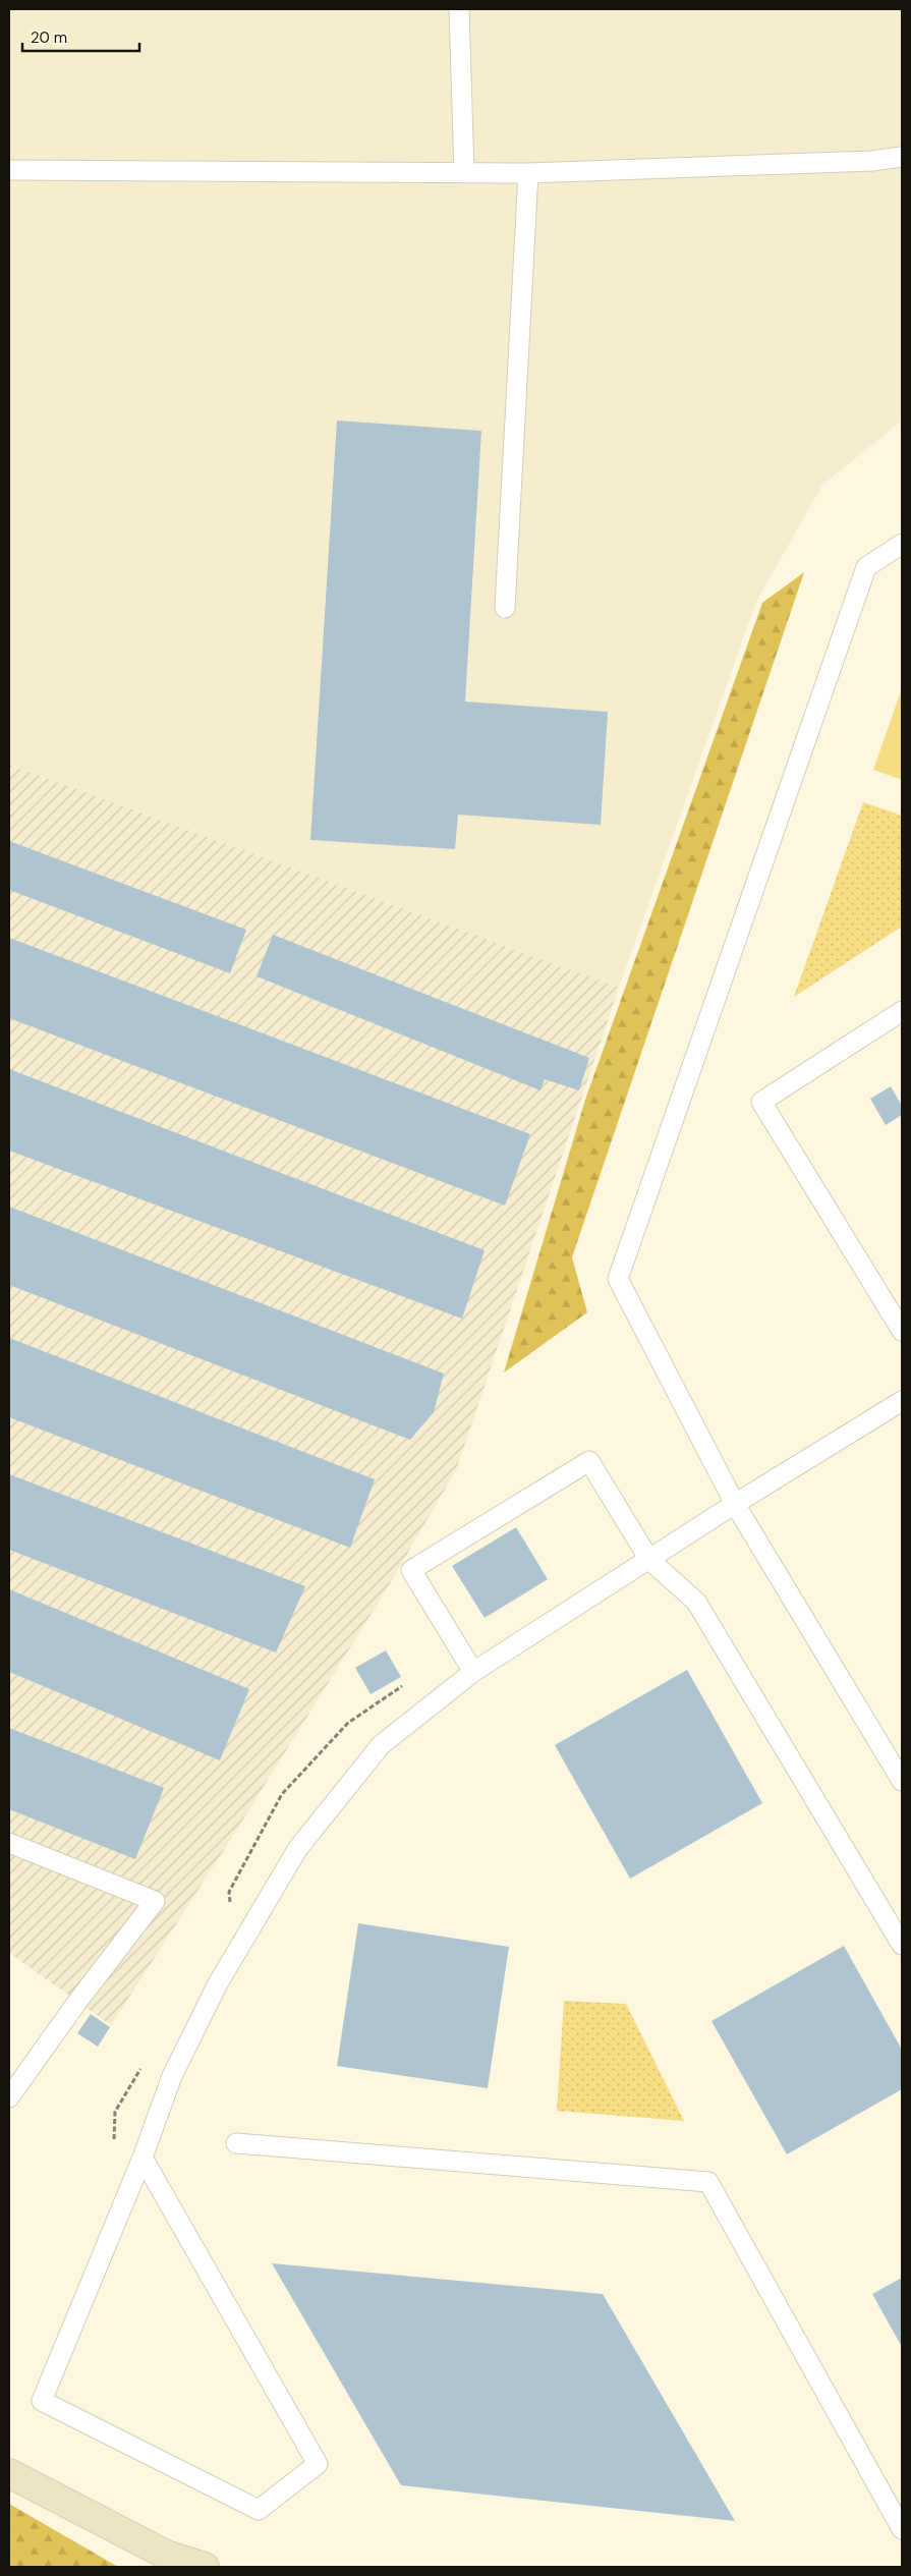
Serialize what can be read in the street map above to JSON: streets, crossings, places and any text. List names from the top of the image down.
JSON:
{
  "scale_bar": "20 m"
}
